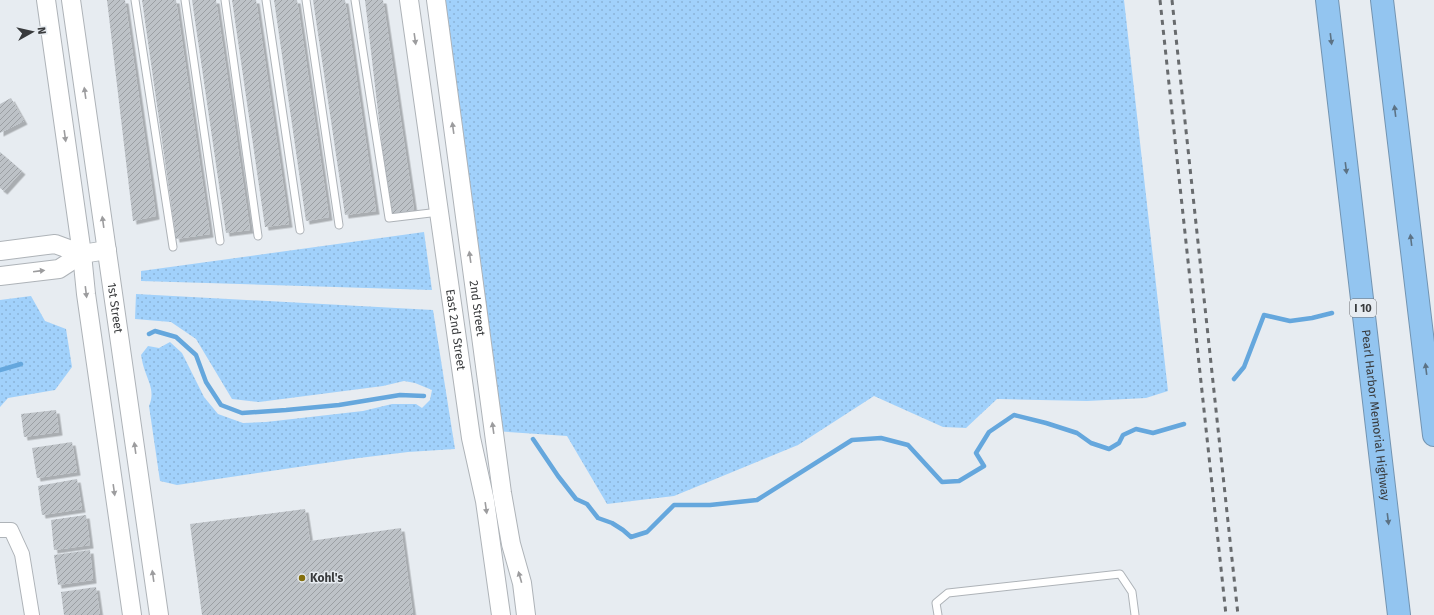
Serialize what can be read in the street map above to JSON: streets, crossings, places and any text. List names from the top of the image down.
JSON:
{
  "streets": {
    "highway": ["I 10", "Pearl Harbor Memorial Highway"],
    "street": ["1st Street", "2nd Street", "East 2nd Street"]
  },
  "one_way": ["2nd Street", "East 2nd Street"],
  "places": ["Kohl's"],
  "north": "right"
}
